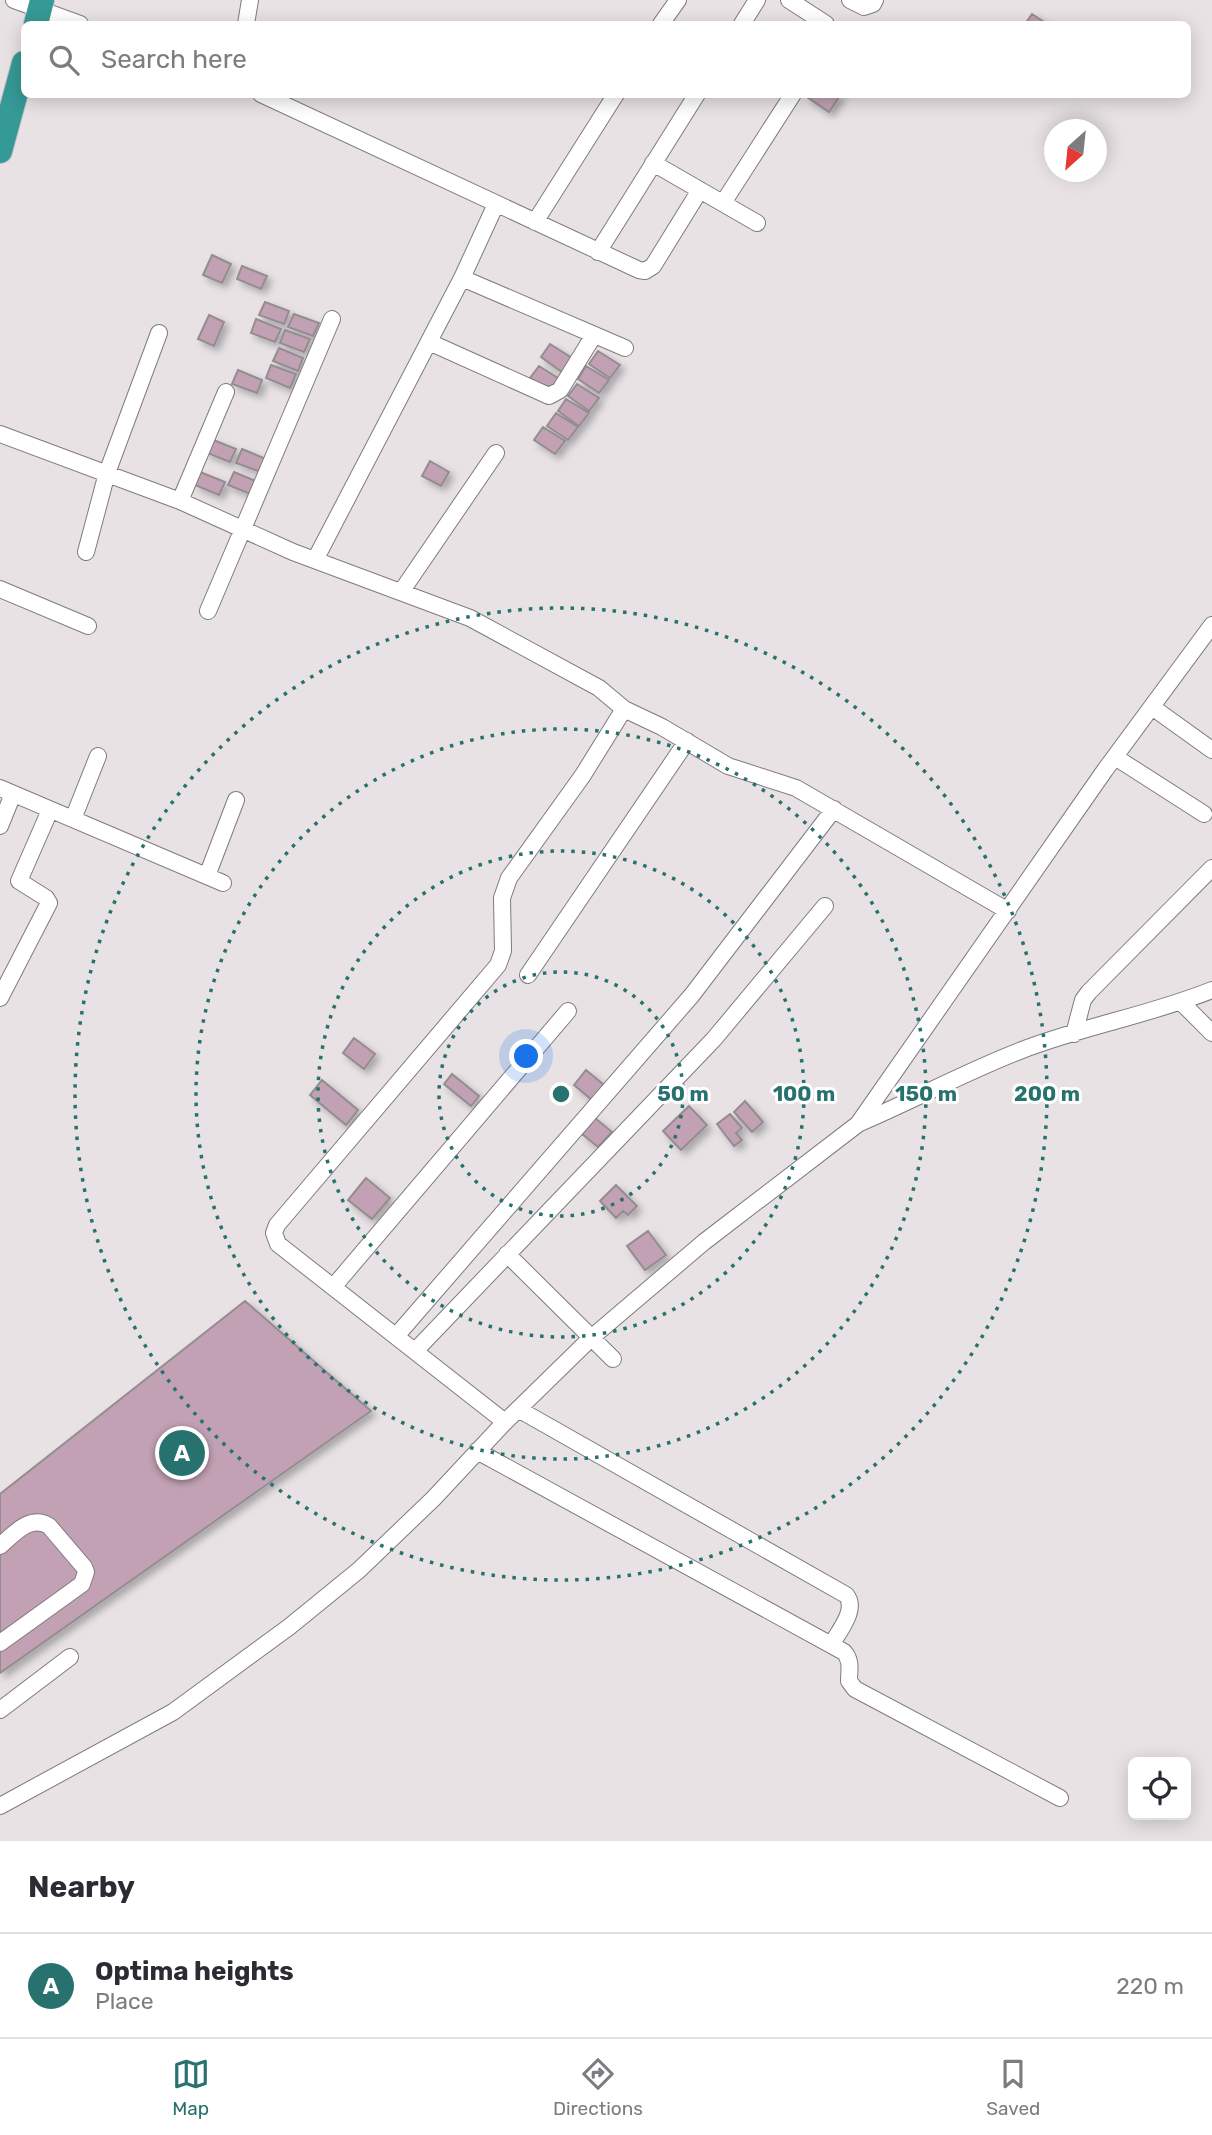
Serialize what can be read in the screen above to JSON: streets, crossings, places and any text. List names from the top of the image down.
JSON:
{
  "north": "bottom left",
  "page": {
    "search": "Search here",
    "pins": "A",
    "heading": "Nearby",
    "list": [
      {
        "mark": "A",
        "name": "Optima heights",
        "note": "Place",
        "value": "220 m"
      }
    ],
    "nav": ["Map", "Directions", "Saved"]
  },
  "rings": [
    "50 m",
    "100 m",
    "150 m",
    "200 m"
  ]
}
